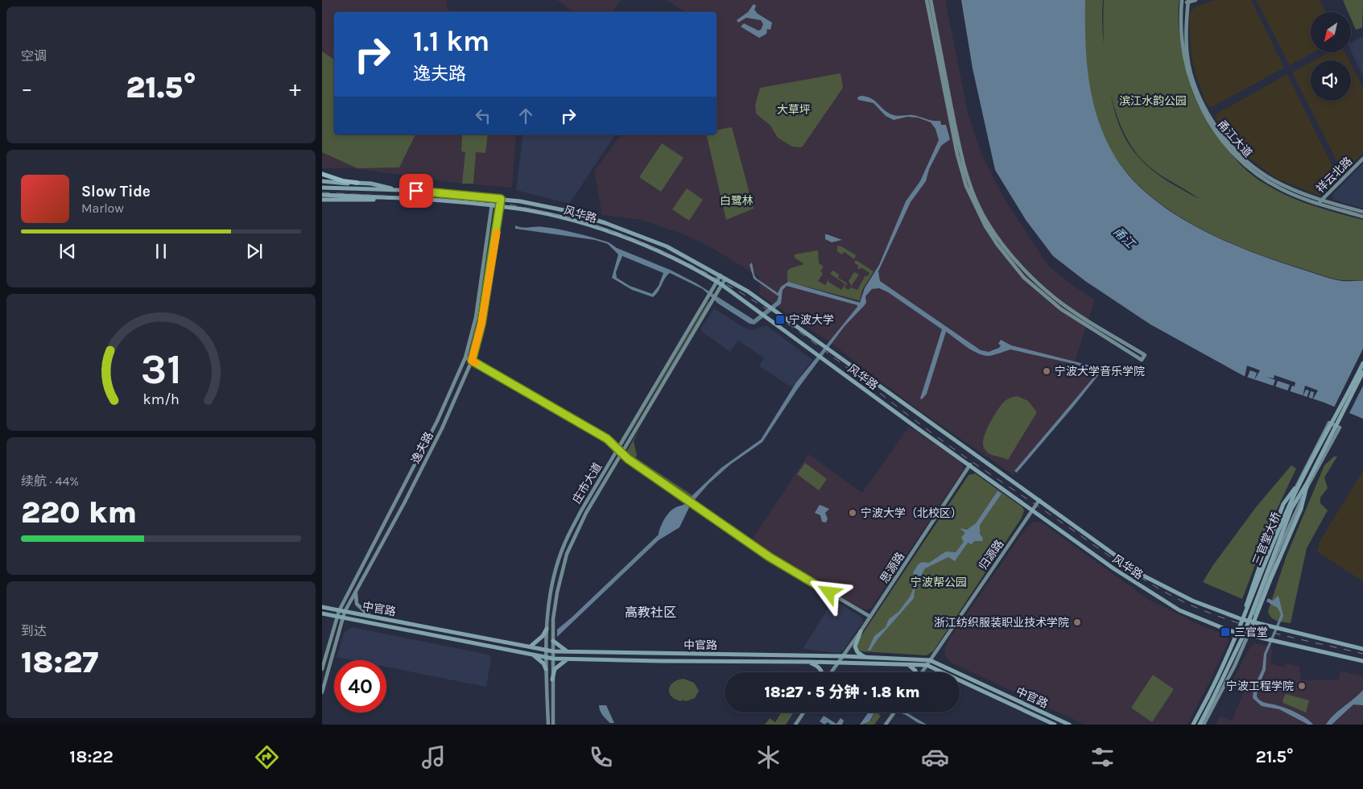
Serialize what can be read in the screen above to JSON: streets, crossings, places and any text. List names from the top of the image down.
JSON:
{
  "streets": {
    "main road": [
      "甬江大道",
      "祥云北路",
      "风华路",
      "逸夫路",
      "庄市大道",
      "三官堂大桥",
      "归源路",
      "思源路",
      "中官路"
    ]
  },
  "crossings": [
    ["甬江大道", "祥云北路"],
    ["风华路", "逸夫路"],
    ["风华路", "庄市大道"],
    ["风华路", "归源路"],
    ["风华路", "思源路"],
    ["逸夫路", "中官路"],
    ["庄市大道", "中官路"],
    ["归源路", "中官路"],
    ["思源路", "中官路"]
  ],
  "districts": ["高教社区"],
  "water": ["甬江"],
  "parks": [
    "滨江水韵公园",
    "大草坪",
    "白鹭林",
    "宁波帮公园"
  ],
  "places": {
    "transit": ["宁波大学", "三官堂"],
    "other": [
      "宁波大学音乐学院",
      "宁波大学（北校区）",
      "浙江纺织服装职业技术学院",
      "宁波工程学院"
    ]
  },
  "north": "bottom left",
  "page": {
    "tile": [
      "空调",
      ["续航 · 44%", "220 km"],
      ["到达", "18:27"]
    ],
    "turn": ["1.1 km", "逸夫路"],
    "heat": ["−", "21.5°", "+"],
    "song": ["Slow Tide", "Marlow"],
    "limit": "40",
    "trip": "18:27 · 5 分钟 · 1.8 km",
    "tabs": ["18:22", "21.5°"],
    "gauge": ["31", "km/h"]
  }
}
